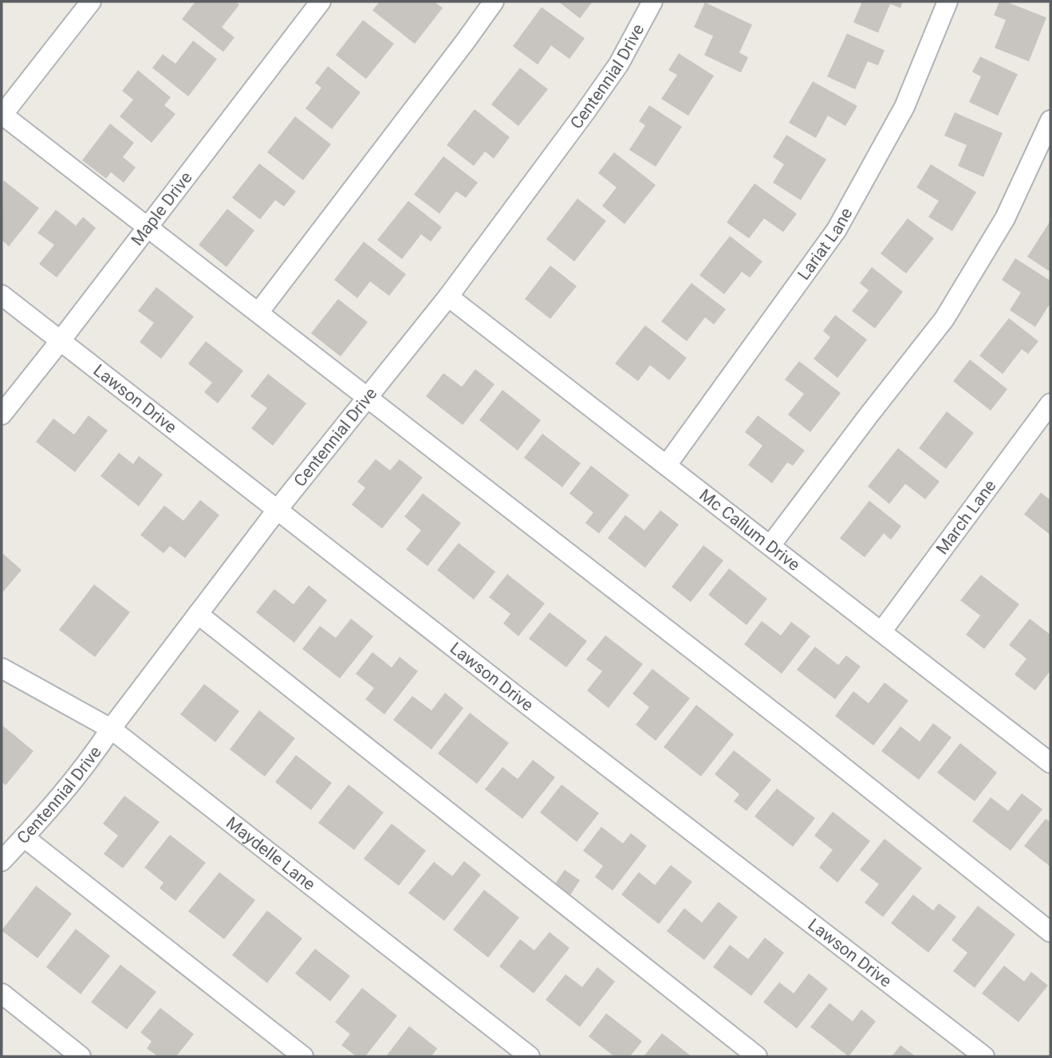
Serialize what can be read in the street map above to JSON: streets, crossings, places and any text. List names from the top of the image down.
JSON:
{
  "streets": {
    "street": [
      "Centennial Drive",
      "Maple Drive",
      "Lariat Lane",
      "Lawson Drive",
      "March Lane",
      "Mc Callum Drive",
      "Maydelle Lane"
    ]
  },
  "crossings": [
    ["Centennial Drive", "Lawson Drive"],
    ["Centennial Drive", "Mc Callum Drive"],
    ["Centennial Drive", "Maydelle Lane"],
    ["Maple Drive", "Lawson Drive"],
    ["Lariat Lane", "Mc Callum Drive"],
    ["March Lane", "Mc Callum Drive"]
  ]
}
